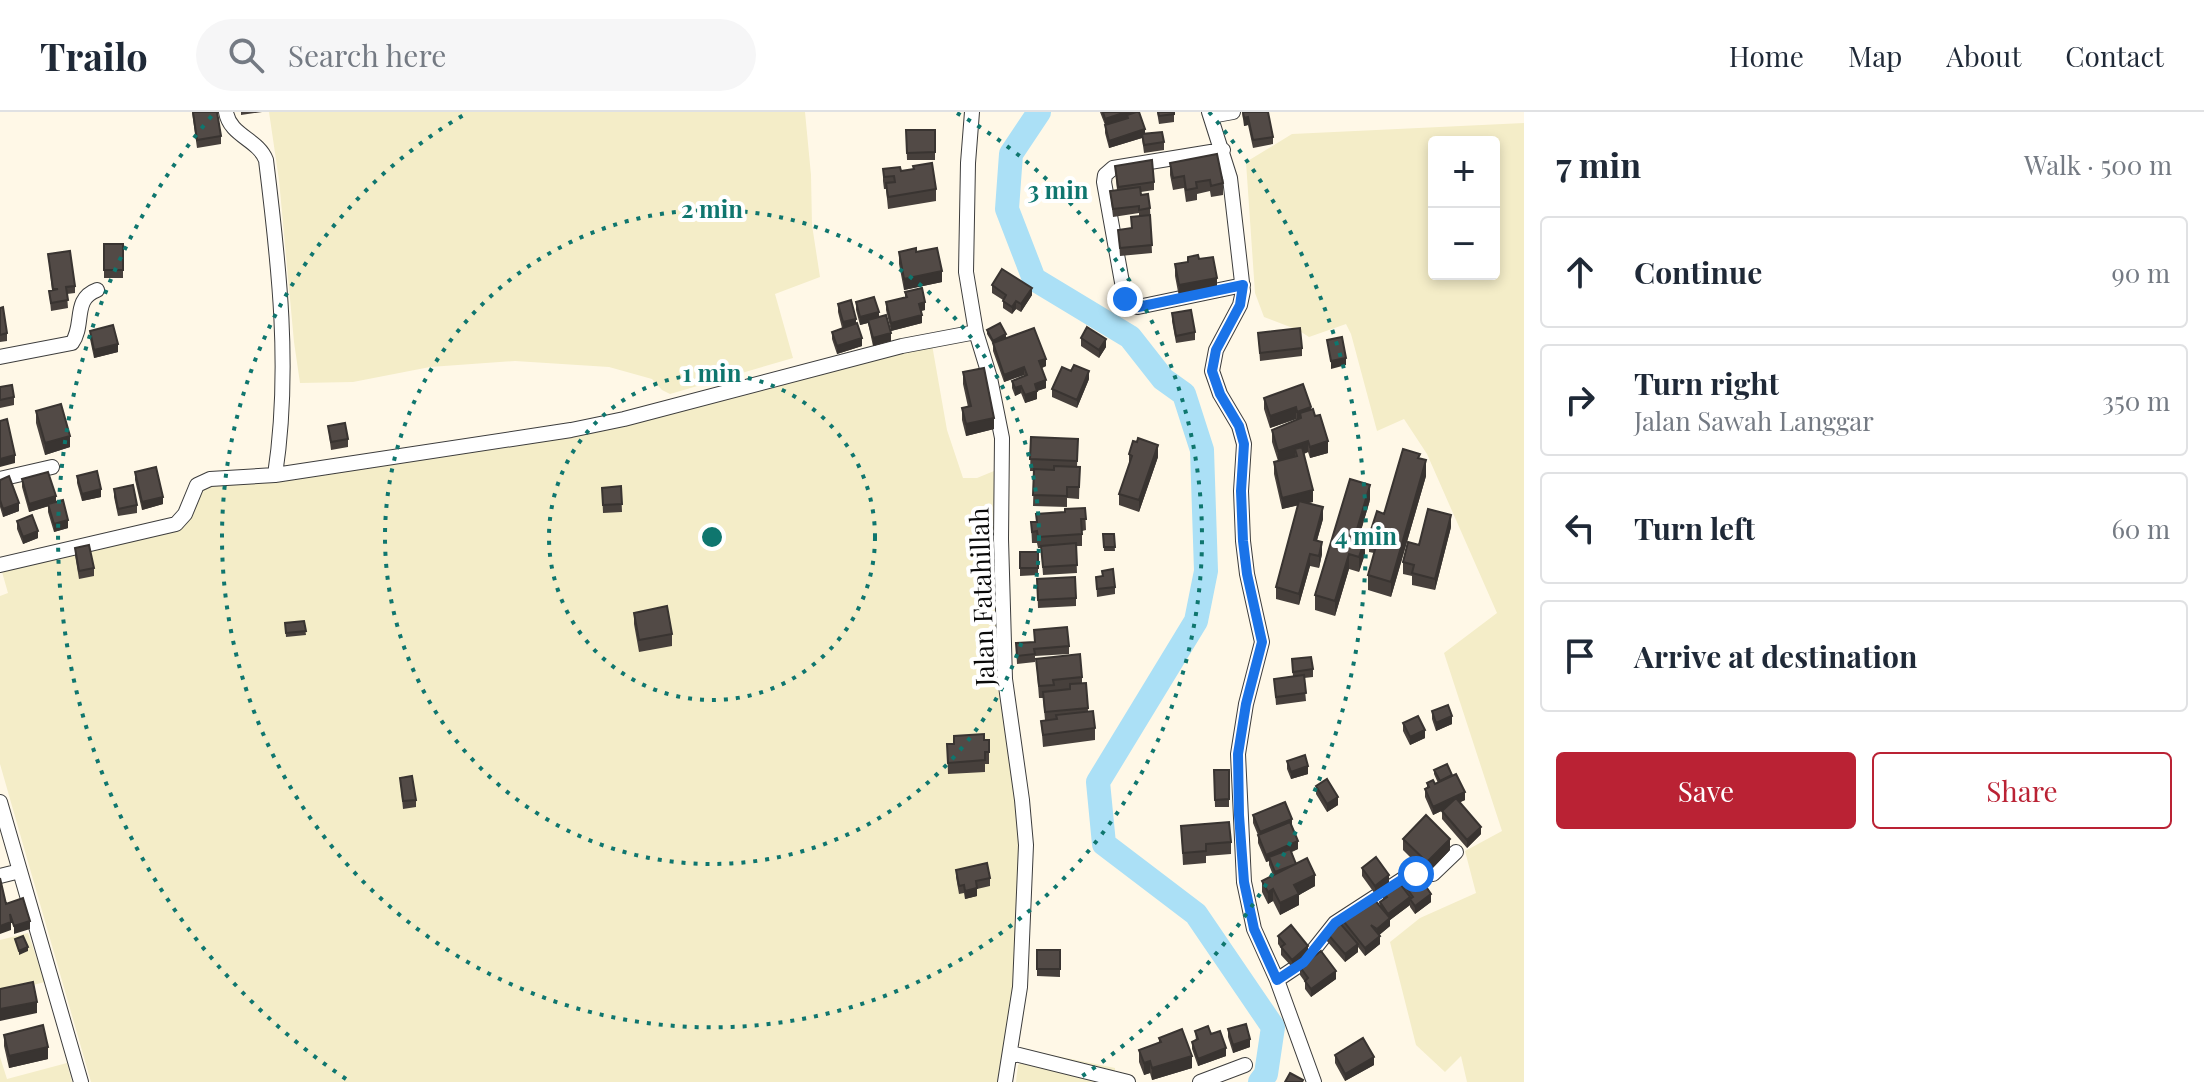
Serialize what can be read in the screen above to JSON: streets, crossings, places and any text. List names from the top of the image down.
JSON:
{
  "streets": {
    "street": ["Jalan Fatahillah"]
  },
  "page": {
    "header": "Trailo",
    "search": "Search here",
    "nav": [
      "Home",
      "Map",
      "About",
      "Contact"
    ],
    "heading": ["7 min", "Walk · 500 m"],
    "map_buttons": ["+", "−"],
    "list": [
      ["Continue", "90 m"],
      ["Turn right", "Jalan Sawah Langgar", "350 m"],
      ["Turn left", "60 m"],
      "Arrive at destination"
    ],
    "buttons": ["Save", "Share"]
  },
  "rings": [
    "3 min",
    "2 min",
    "1 min",
    "4 min"
  ]
}
